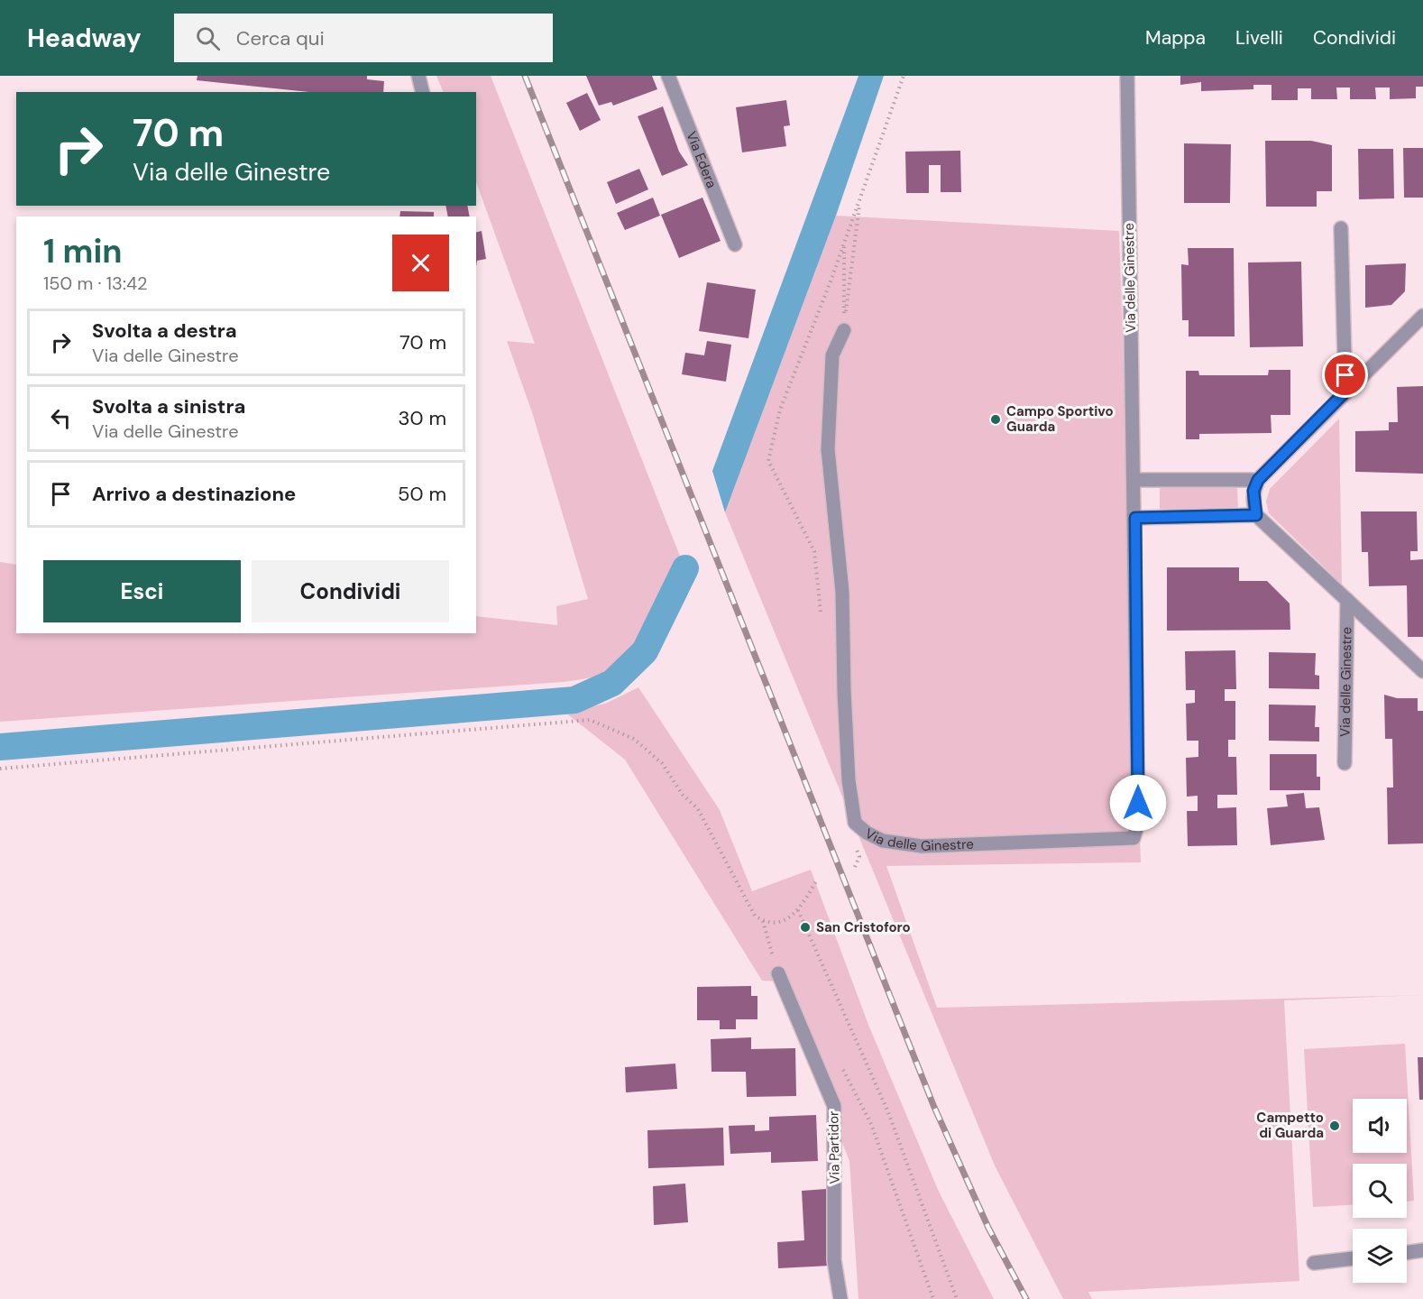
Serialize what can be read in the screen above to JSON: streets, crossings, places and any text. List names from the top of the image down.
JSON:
{
  "streets": {
    "street": ["Via Edera", "Via delle Ginestre", "Via Partidor"]
  },
  "places": ["Campo Sportivo Guarda", "San Cristoforo", "Campetto di Guarda"],
  "page": {
    "header": "Headway",
    "search": "Cerca qui",
    "nav": ["Mappa", "Livelli", "Condividi"],
    "turn": ["70 m", "Via delle Ginestre"],
    "heading": ["1 min", "150 m · 13:42"],
    "list": [
      {
        "name": "Svolta a destra",
        "note": "Via delle Ginestre",
        "value": "70 m"
      },
      {
        "name": "Svolta a sinistra",
        "note": "Via delle Ginestre",
        "value": "30 m"
      },
      {
        "name": "Arrivo a destinazione",
        "value": "50 m"
      }
    ],
    "buttons": ["Esci", "Condividi"]
  }
}
